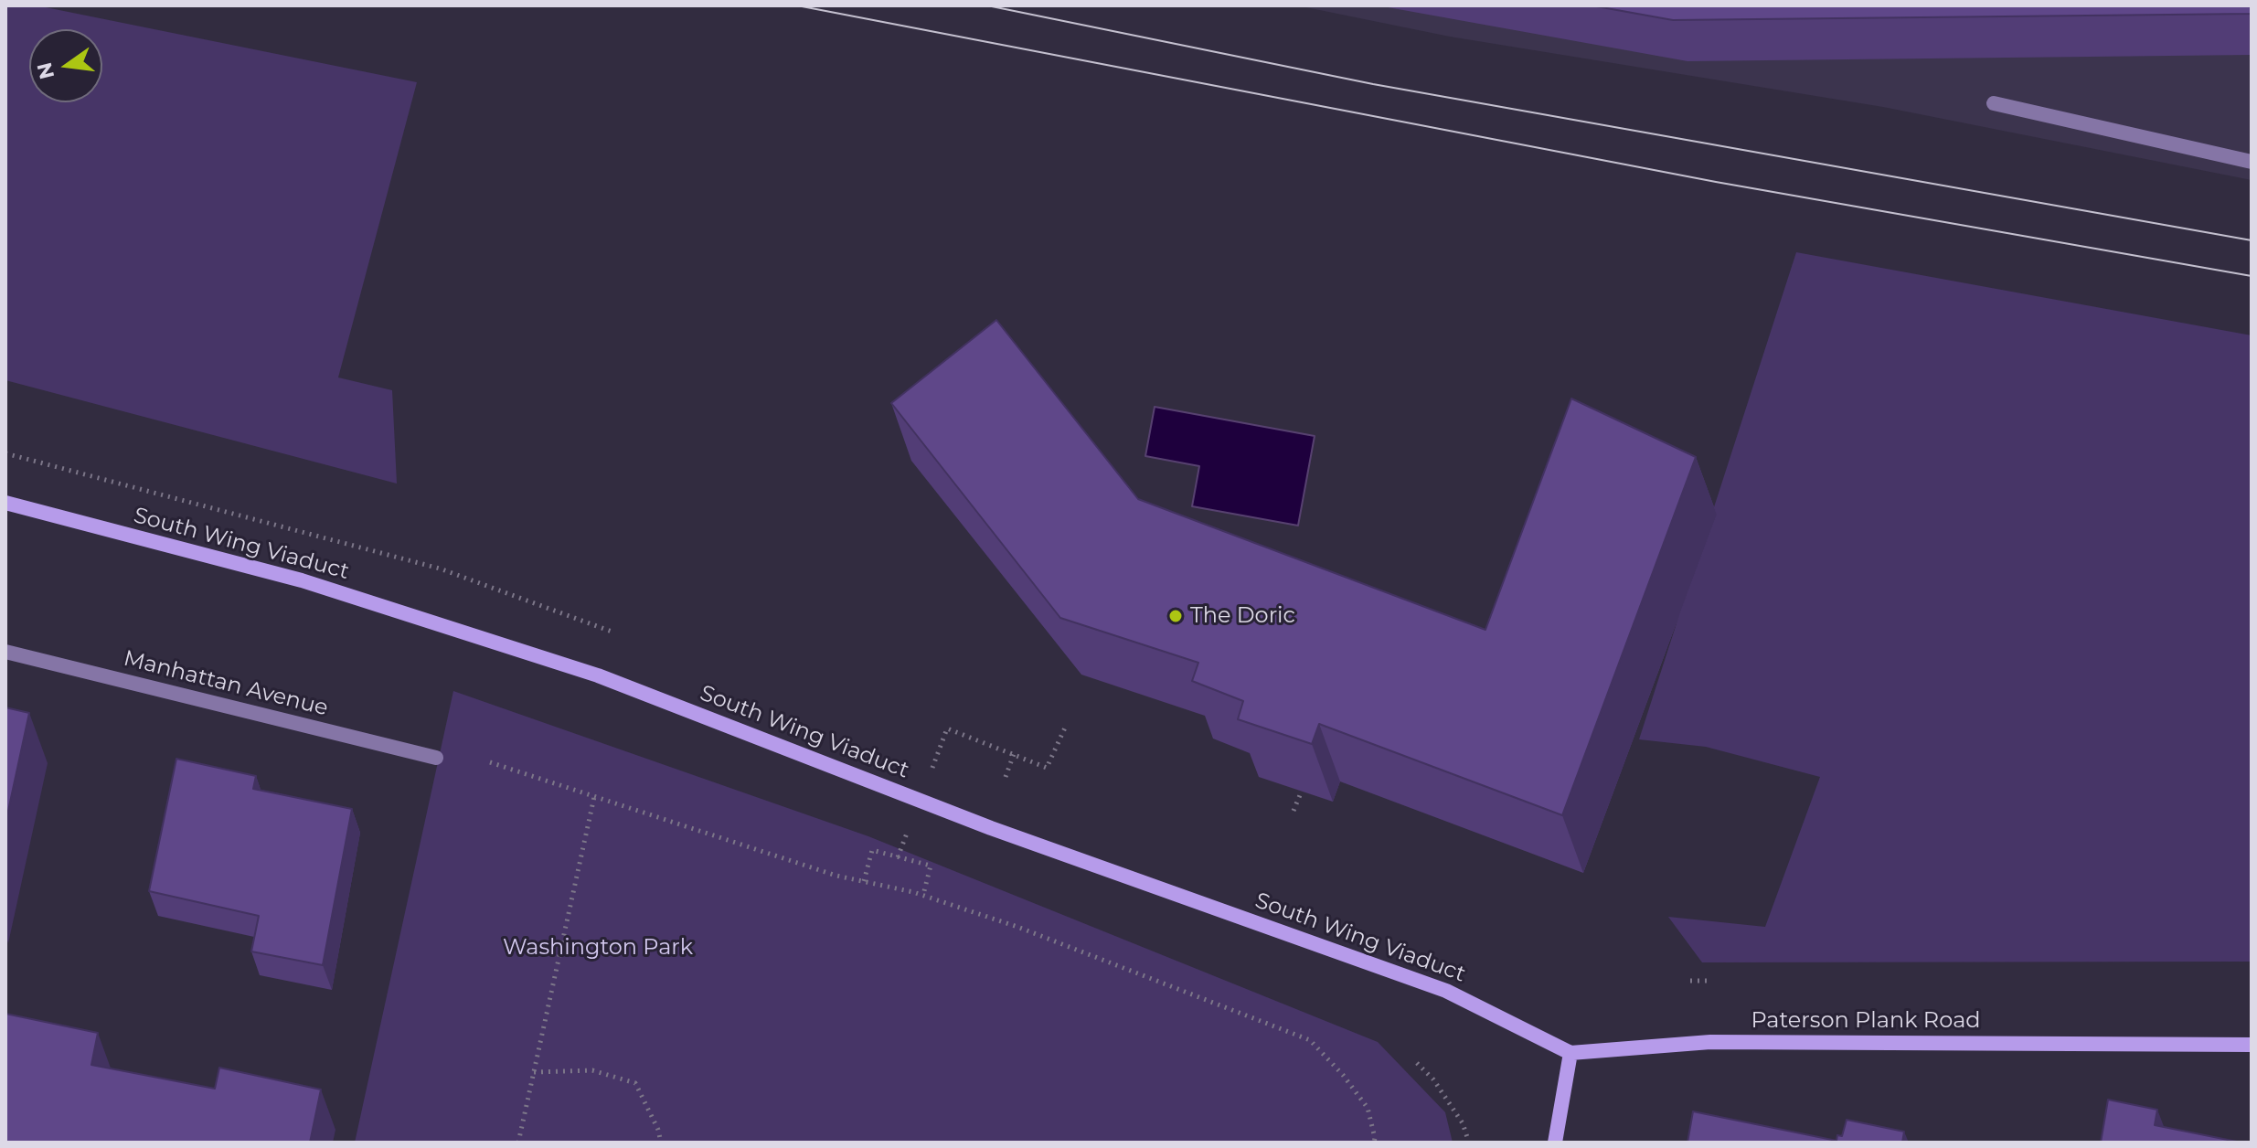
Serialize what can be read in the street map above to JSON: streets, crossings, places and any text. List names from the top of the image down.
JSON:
{
  "streets": {
    "main road": ["South Wing Viaduct", "Paterson Plank Road"],
    "street": ["Manhattan Avenue"]
  },
  "crossings": [
    ["South Wing Viaduct", "Paterson Plank Road"]
  ],
  "parks": ["Washington Park"],
  "places": ["The Doric"],
  "north": "left"
}
